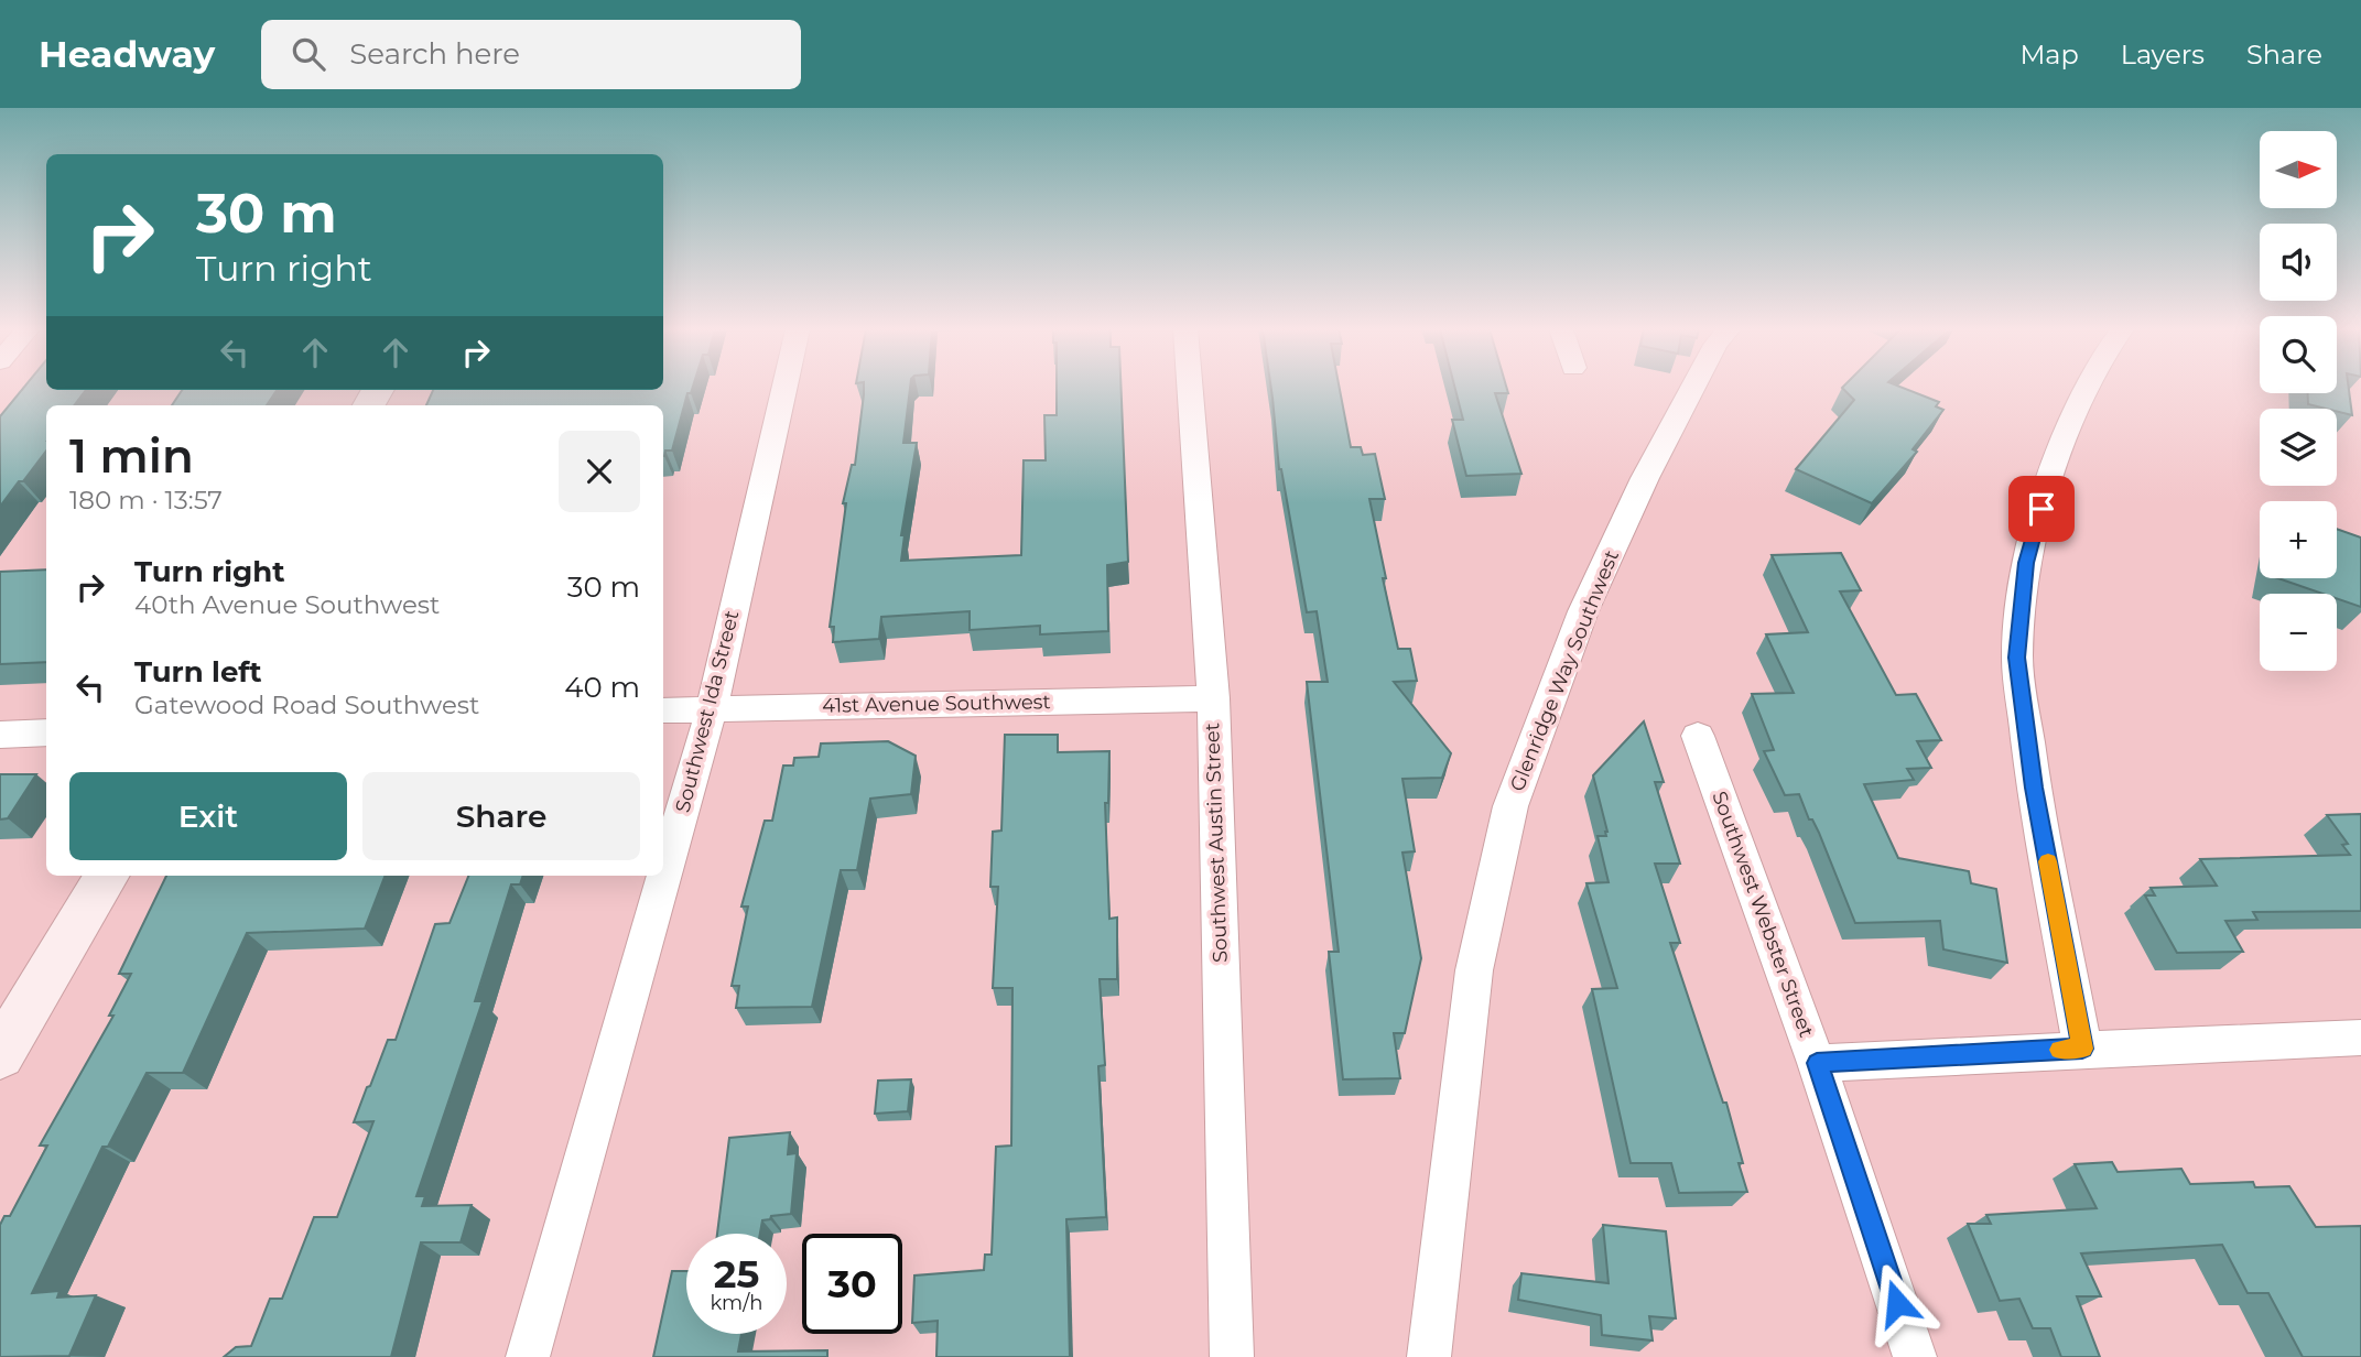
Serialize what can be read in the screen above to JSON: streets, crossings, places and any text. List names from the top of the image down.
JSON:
{
  "streets": {
    "street": [
      "Glenridge Way Southwest",
      "41st Avenue Southwest",
      "Southwest Ida Street",
      "Southwest Austin Street",
      "Southwest Webster Street"
    ]
  },
  "crossings": [
    ["41st Avenue Southwest", "Southwest Ida Street"],
    ["41st Avenue Southwest", "Southwest Austin Street"]
  ],
  "north": "right",
  "page": {
    "header": "Headway",
    "search": "Search here",
    "nav": ["Map", "Layers", "Share"],
    "map_buttons": ["+", "−"],
    "turn": ["30 m", "Turn right"],
    "heading": ["1 min", "180 m · 13:57"],
    "list": [
      {
        "name": "Turn right",
        "note": "40th Avenue Southwest",
        "value": "30 m"
      },
      {
        "name": "Turn left",
        "note": "Gatewood Road Southwest",
        "value": "40 m"
      }
    ],
    "buttons": ["Exit", "Share"],
    "speed": "25 km/h",
    "limit": "30"
  }
}
